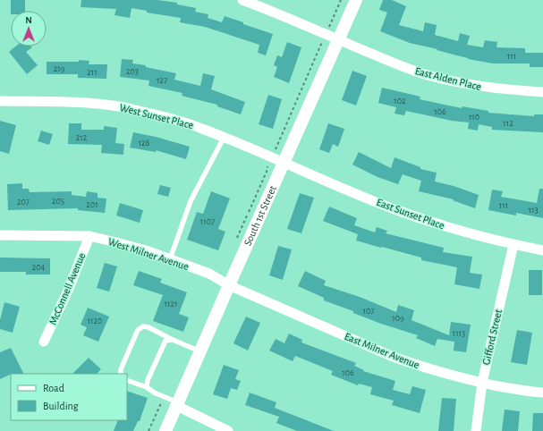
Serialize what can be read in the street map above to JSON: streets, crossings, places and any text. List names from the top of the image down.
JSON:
{
  "streets": {
    "street": [
      "East Alden Place",
      "West Sunset Place",
      "East Sunset Place",
      "South 1st Street",
      "West Milner Avenue",
      "McConnell Avenue",
      "Gifford Street",
      "East Milner Avenue"
    ]
  },
  "crossings": [
    ["East Alden Place", "South 1st Street"],
    ["West Sunset Place", "East Sunset Place"],
    ["West Sunset Place", "South 1st Street"],
    ["East Sunset Place", "South 1st Street"],
    ["East Sunset Place", "Gifford Street"],
    ["South 1st Street", "West Milner Avenue"],
    ["South 1st Street", "East Milner Avenue"],
    ["West Milner Avenue", "McConnell Avenue"],
    ["West Milner Avenue", "East Milner Avenue"],
    ["Gifford Street", "East Milner Avenue"]
  ],
  "house_numbers": [
    "111",
    "219",
    "203",
    "211",
    "127",
    "102",
    "106",
    "110",
    "112",
    "212",
    "128",
    "205",
    "207",
    "201",
    "111",
    "113",
    "1107",
    "204",
    "1121",
    "107",
    "109",
    "1120",
    "1113",
    "106"
  ],
  "legend": ["Road", "Building"],
  "north": "top"
}
